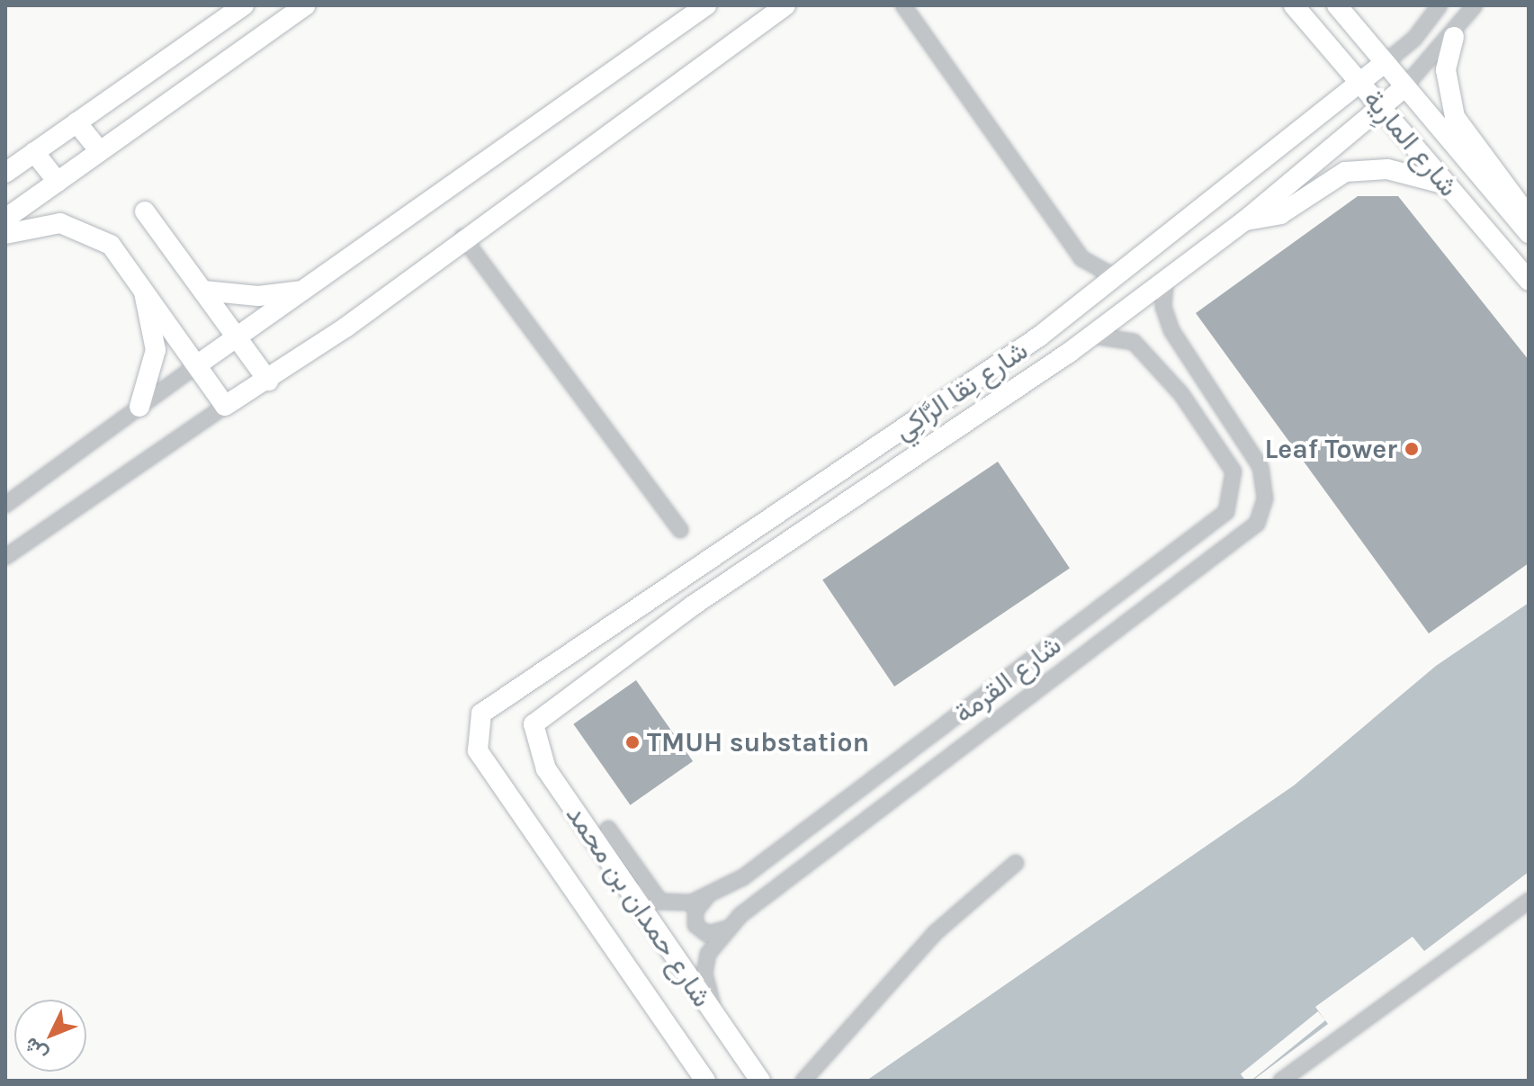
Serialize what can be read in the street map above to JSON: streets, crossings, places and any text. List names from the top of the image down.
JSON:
{
  "streets": {
    "street": [
      "شارع المارِية",
      "شارع نِقا الرَّاكِي",
      "شارع القرمة",
      "شارع حمدان بن محمد"
    ]
  },
  "crossings": [
    ["شارع المارِية", "شارع نِقا الرَّاكِي"],
    ["شارع نِقا الرَّاكِي", "شارع القرمة"],
    ["شارع نِقا الرَّاكِي", "شارع حمدان بن محمد"],
    ["شارع القرمة", "شارع حمدان بن محمد"]
  ],
  "places": ["Leaf Tower", "TMUH substation"],
  "north": "bottom left"
}
